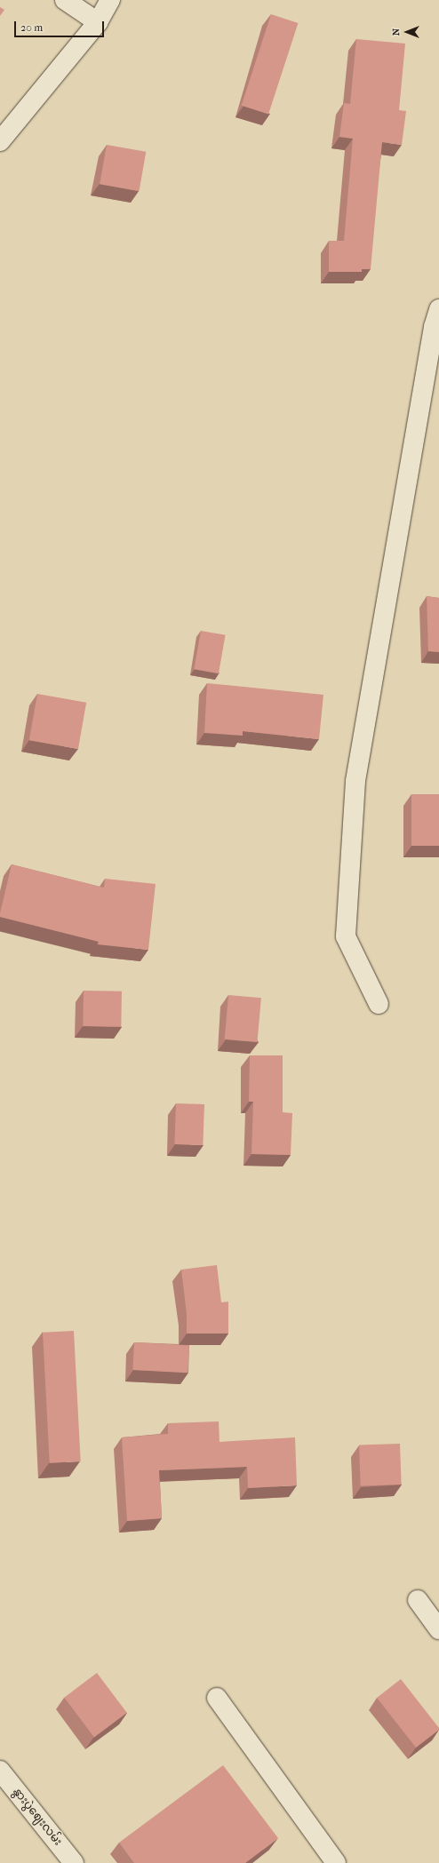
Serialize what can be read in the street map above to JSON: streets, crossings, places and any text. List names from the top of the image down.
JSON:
{
  "streets": {
    "street": ["နွားပွဲဈေးလမ်း"]
  },
  "scale_bar": "20 m",
  "north": "left"
}
